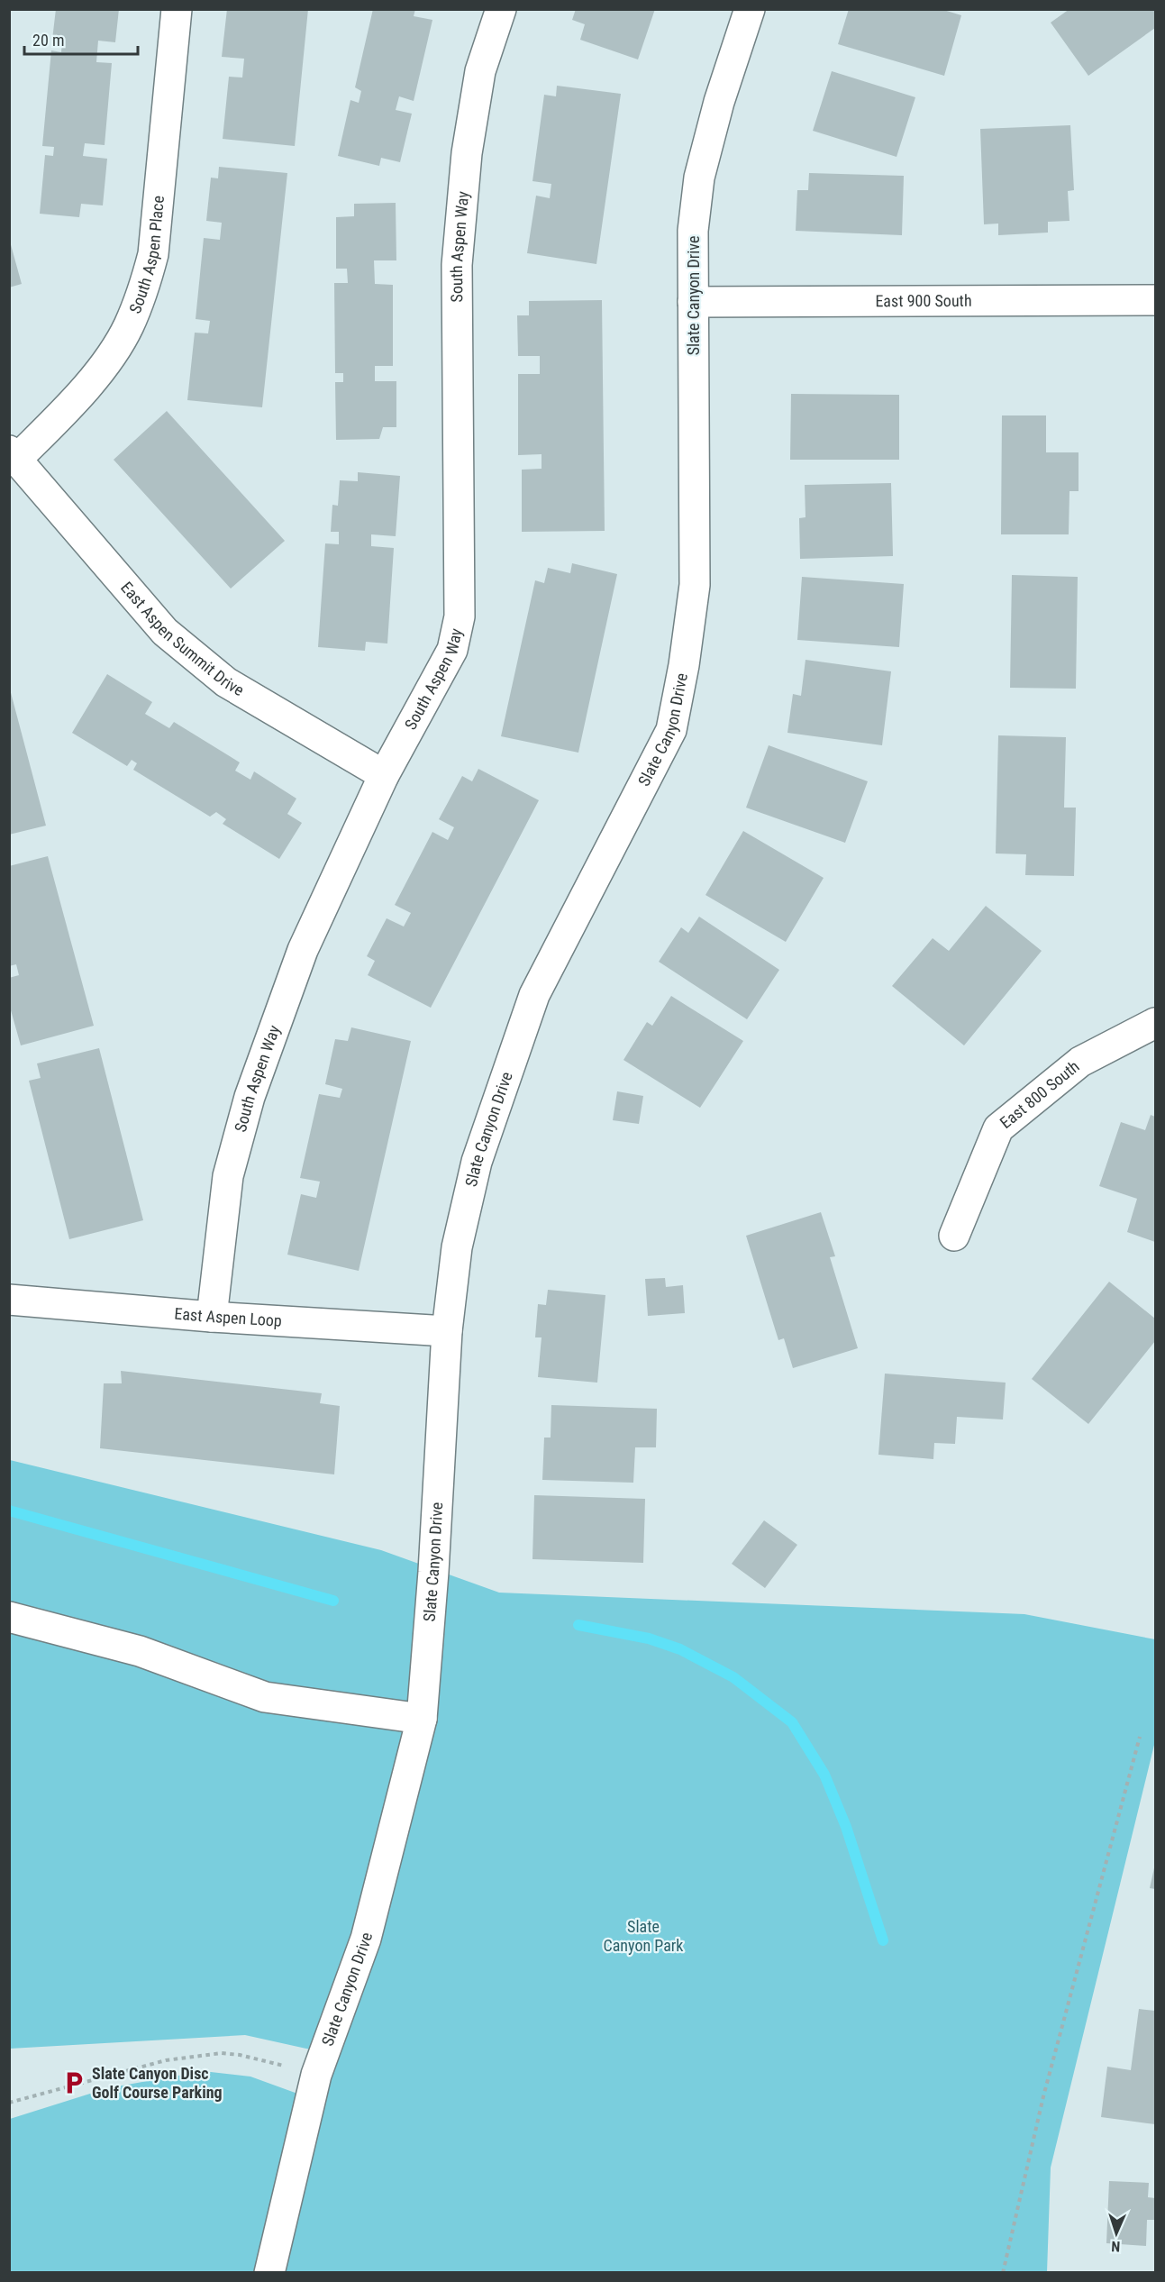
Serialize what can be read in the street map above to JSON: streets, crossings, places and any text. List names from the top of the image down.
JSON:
{
  "streets": {
    "street": [
      "South Aspen Way",
      "South Aspen Place",
      "Slate Canyon Drive",
      "East 900 South",
      "East Aspen Summit Drive",
      "East 800 South",
      "East Aspen Loop"
    ]
  },
  "crossings": [
    ["South Aspen Way", "East Aspen Summit Drive"],
    ["South Aspen Way", "East Aspen Loop"],
    ["South Aspen Place", "East Aspen Summit Drive"],
    ["Slate Canyon Drive", "East 900 South"],
    ["Slate Canyon Drive", "East Aspen Loop"]
  ],
  "parks": ["Slate Canyon Park"],
  "places": {
    "parking": ["Slate Canyon Disc Golf Course Parking"]
  },
  "scale_bar": "20 m",
  "north": "bottom"
}
